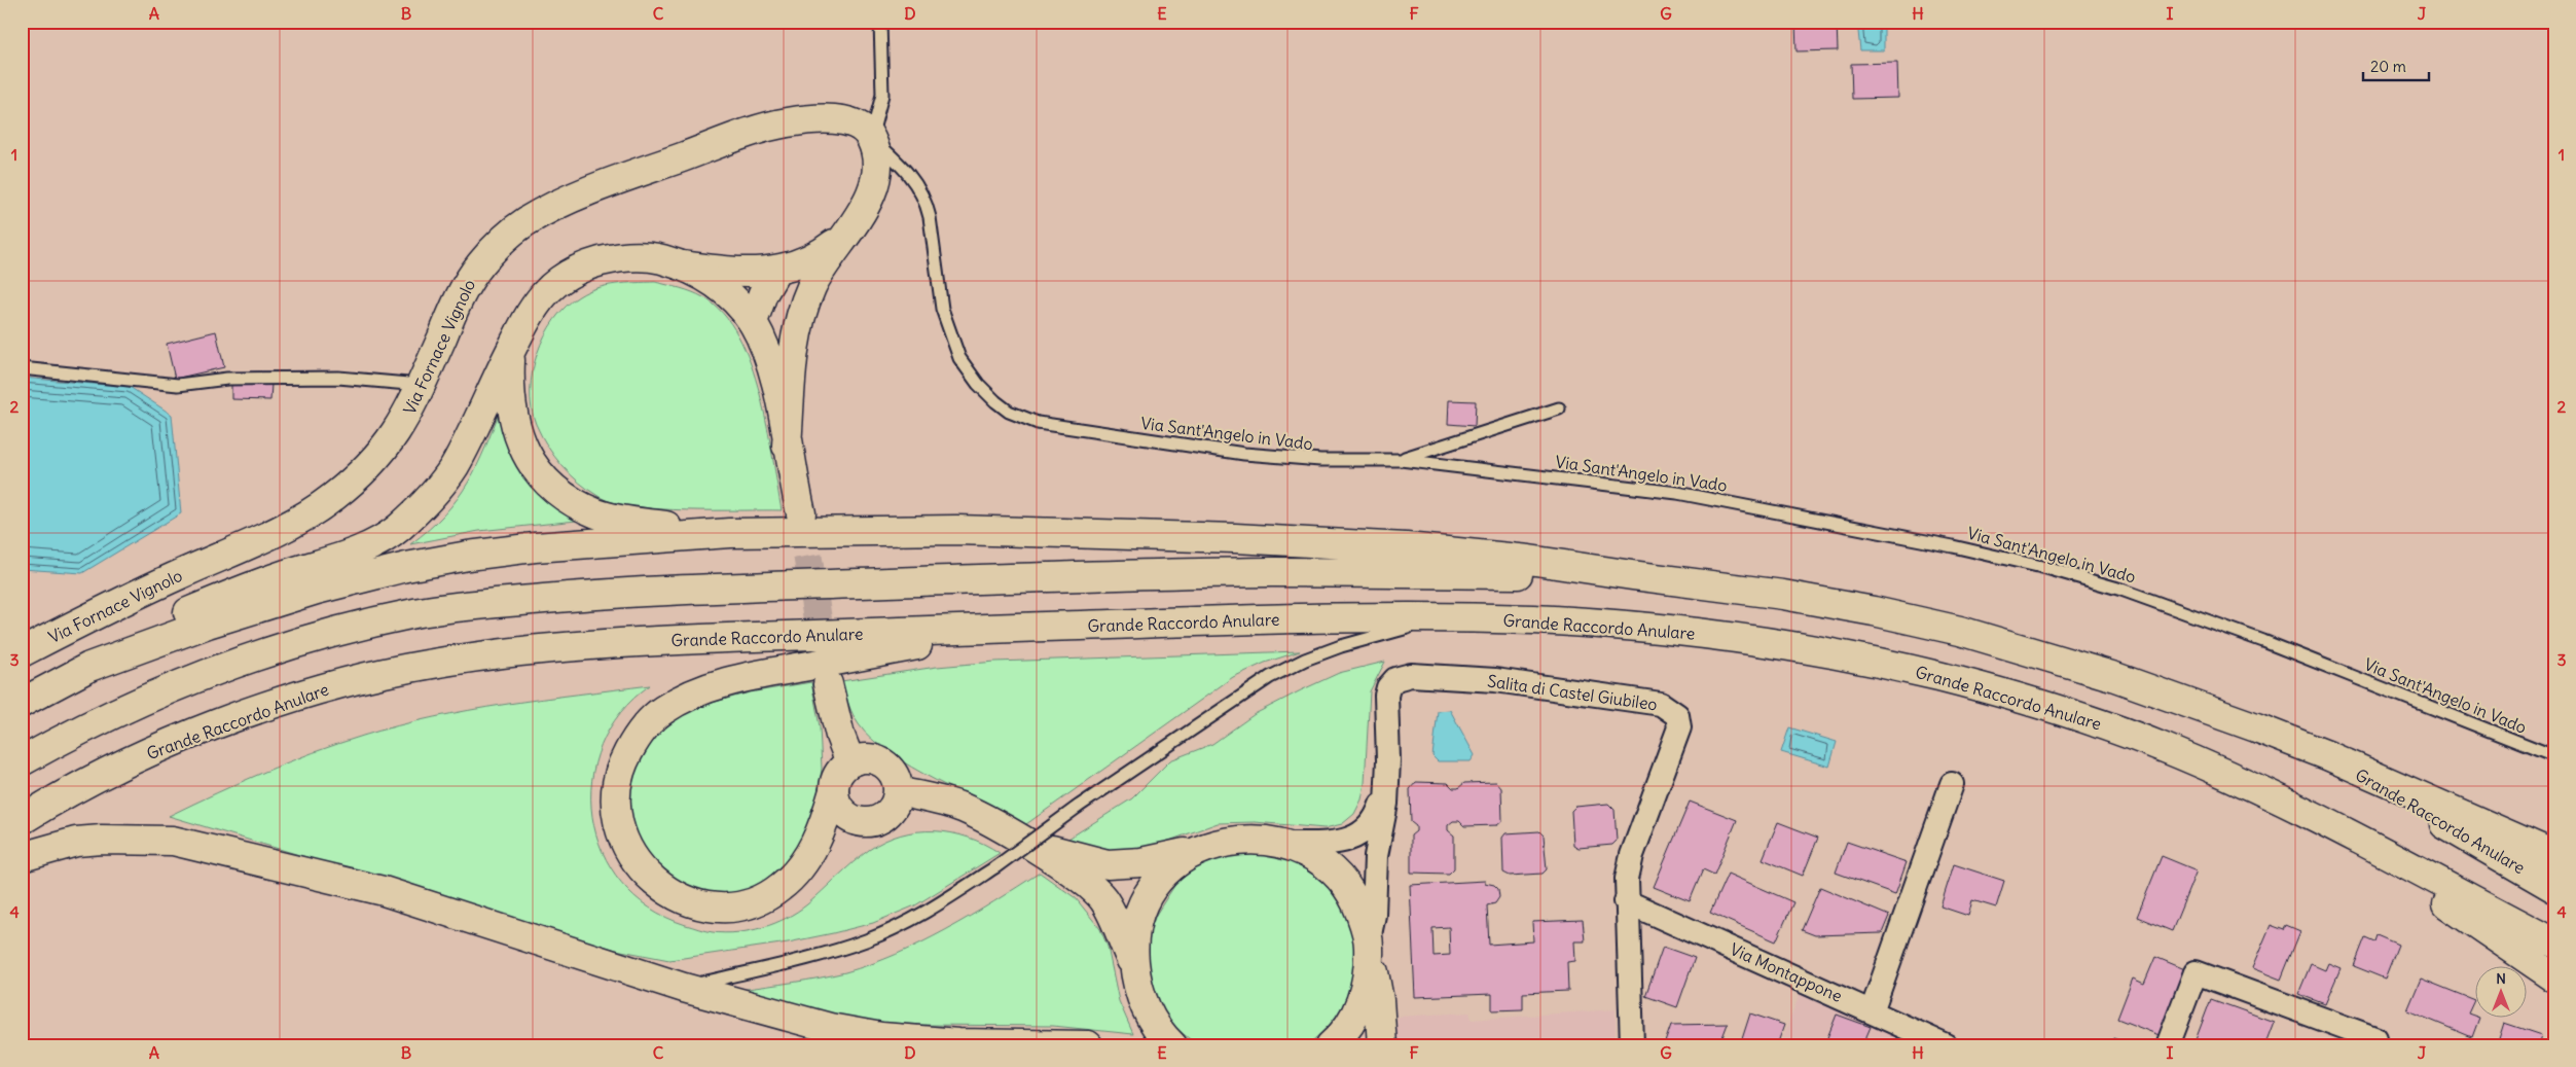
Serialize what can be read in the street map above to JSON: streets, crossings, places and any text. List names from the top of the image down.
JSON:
{
  "streets": {
    "main road": ["Via Fornace Vignolo", "Grande Raccordo Anulare", "Salita di Castel Giubileo"],
    "street": ["Via Montappone"],
    "lane": ["Via Sant'Angelo in Vado"]
  },
  "crossings": [
    ["Via Fornace Vignolo", "Via Sant'Angelo in Vado"],
    ["Salita di Castel Giubileo", "Via Montappone"]
  ],
  "scale_bar": "20 m",
  "north": "top",
  "grid": {
    "columns": [
      "A",
      "B",
      "C",
      "D",
      "E",
      "F",
      "G",
      "H",
      "I",
      "J"
    ],
    "rows": [
      "1",
      "2",
      "3",
      "4"
    ]
  }
}
